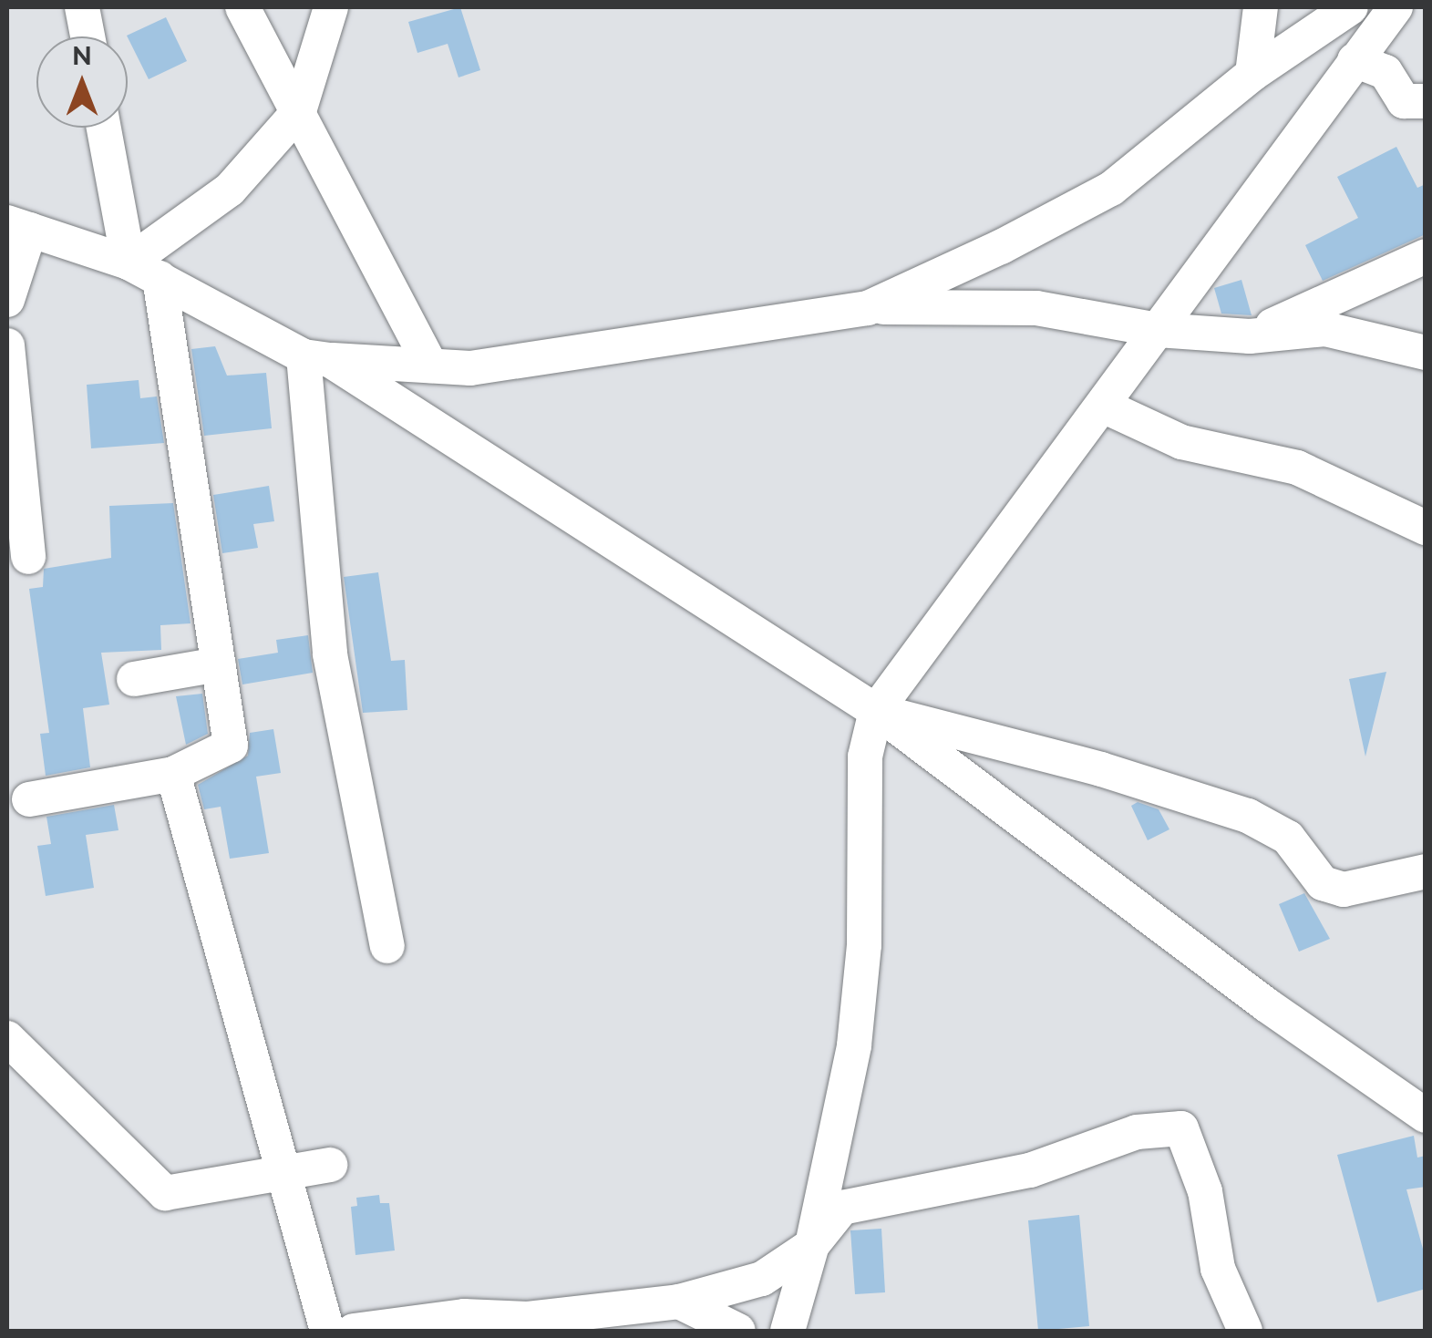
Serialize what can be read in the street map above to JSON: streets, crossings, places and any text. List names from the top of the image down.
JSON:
{
  "north": "top"
}
